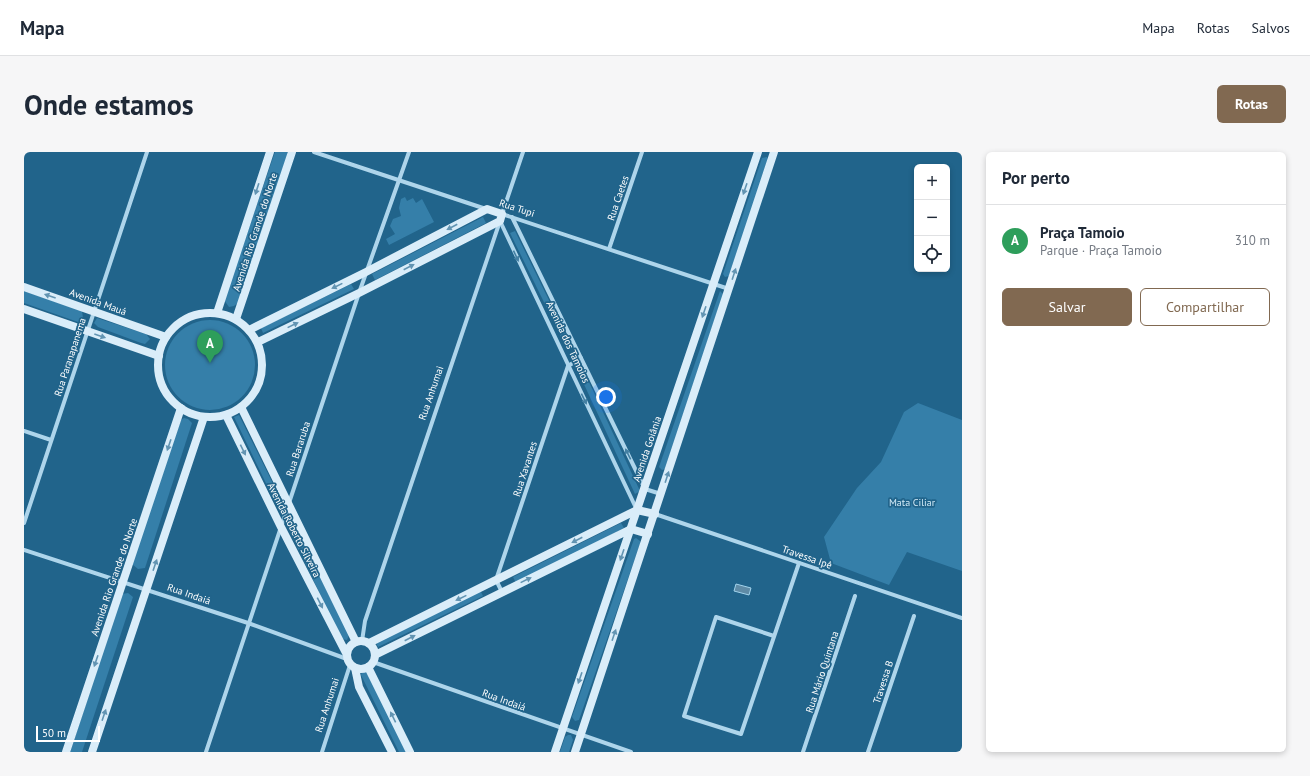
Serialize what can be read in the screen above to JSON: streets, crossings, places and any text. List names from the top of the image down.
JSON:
{
  "streets": {
    "street": [
      "Rua Caetes",
      "Rua Tupi",
      "Avenida Rio Grande do Norte",
      "Avenida Mauá",
      "Avenida dos Tamoios",
      "Rua Paranapanema",
      "Rua Anhumai",
      "Rua Bararuba",
      "Avenida Goiânia",
      "Rua Xavantes",
      "Avenida Roberto Silveira",
      "Travessa Ipê",
      "Rua Indaiá",
      "Rua Mário Quintana",
      "Travessa B"
    ]
  },
  "crossings": [
    ["Rua Caetes", "Rua Tupi"],
    ["Rua Tupi", "Avenida dos Tamoios"],
    ["Rua Tupi", "Rua Anhumai"],
    ["Rua Tupi", "Rua Bararuba"],
    ["Rua Tupi", "Avenida Goiânia"],
    ["Avenida Rio Grande do Norte", "Avenida Mauá"],
    ["Avenida Rio Grande do Norte", "Avenida Roberto Silveira"],
    ["Avenida Rio Grande do Norte", "Rua Indaiá"],
    ["Avenida Mauá", "Rua Paranapanema"],
    ["Avenida Mauá", "Avenida Roberto Silveira"],
    ["Avenida dos Tamoios", "Rua Anhumai"],
    ["Avenida dos Tamoios", "Avenida Goiânia"],
    ["Avenida dos Tamoios", "Rua Xavantes"],
    ["Rua Anhumai", "Avenida Roberto Silveira"],
    ["Rua Anhumai", "Rua Indaiá"],
    ["Rua Bararuba", "Avenida Roberto Silveira"],
    ["Rua Bararuba", "Rua Indaiá"],
    ["Avenida Goiânia", "Rua Indaiá"],
    ["Avenida Roberto Silveira", "Rua Indaiá"]
  ],
  "parks": ["Mata Ciliar"],
  "scale_bar": "50 m",
  "page": {
    "header": "Mapa",
    "nav": ["Mapa", "Rotas", "Salvos"],
    "buttons": [
      "Rotas",
      ["Salvar", "Compartilhar"]
    ],
    "title": "Onde estamos",
    "heading": "Por perto",
    "map_buttons": ["+", "−"],
    "list": [
      {
        "mark": "A",
        "name": "Praça Tamoio",
        "note": "Parque · Praça Tamoio",
        "value": "310 m"
      }
    ],
    "pins": "A",
    "scale": "50 m"
  }
}
